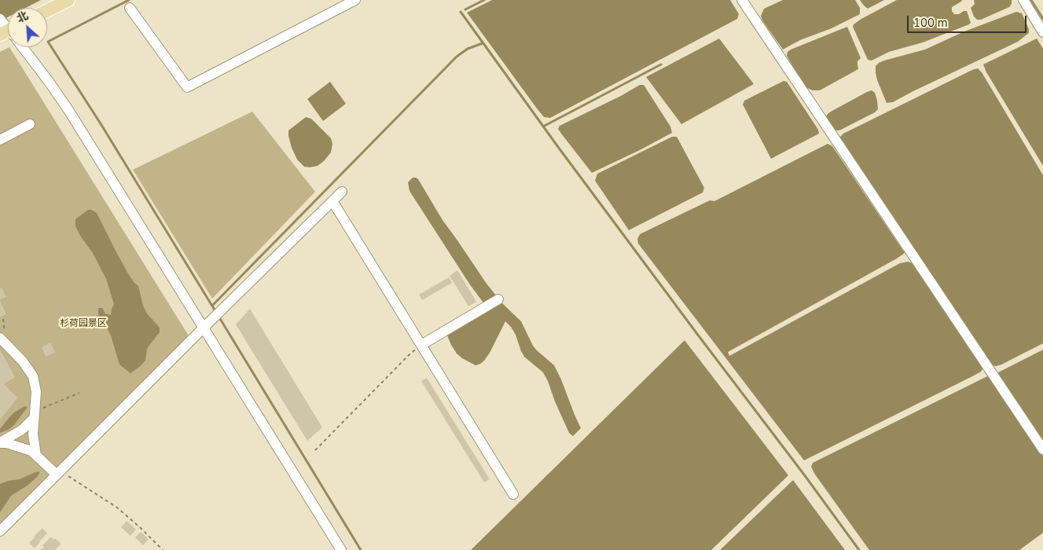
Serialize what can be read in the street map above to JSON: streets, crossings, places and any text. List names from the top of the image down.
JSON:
{
  "parks": ["杉荷园景区"],
  "scale_bar": "100 m",
  "north": "top left"
}
